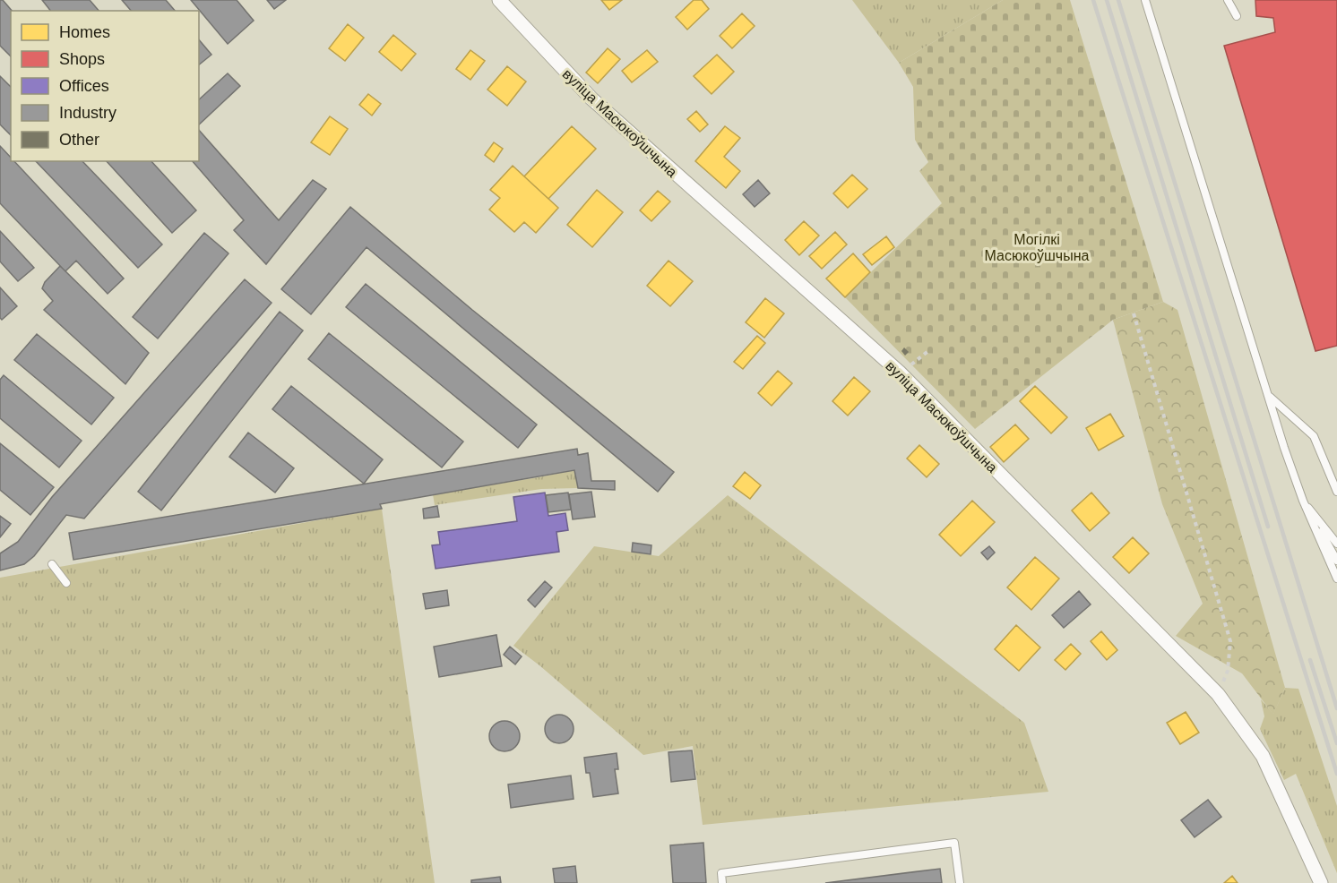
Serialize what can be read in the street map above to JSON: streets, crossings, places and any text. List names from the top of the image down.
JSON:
{
  "streets": {
    "street": ["вуліца Масюкоўшчына"]
  },
  "parks": ["Могілкі Масюкоўшчына"],
  "legend": [
    "Homes",
    "Shops",
    "Offices",
    "Industry",
    "Other"
  ]
}
